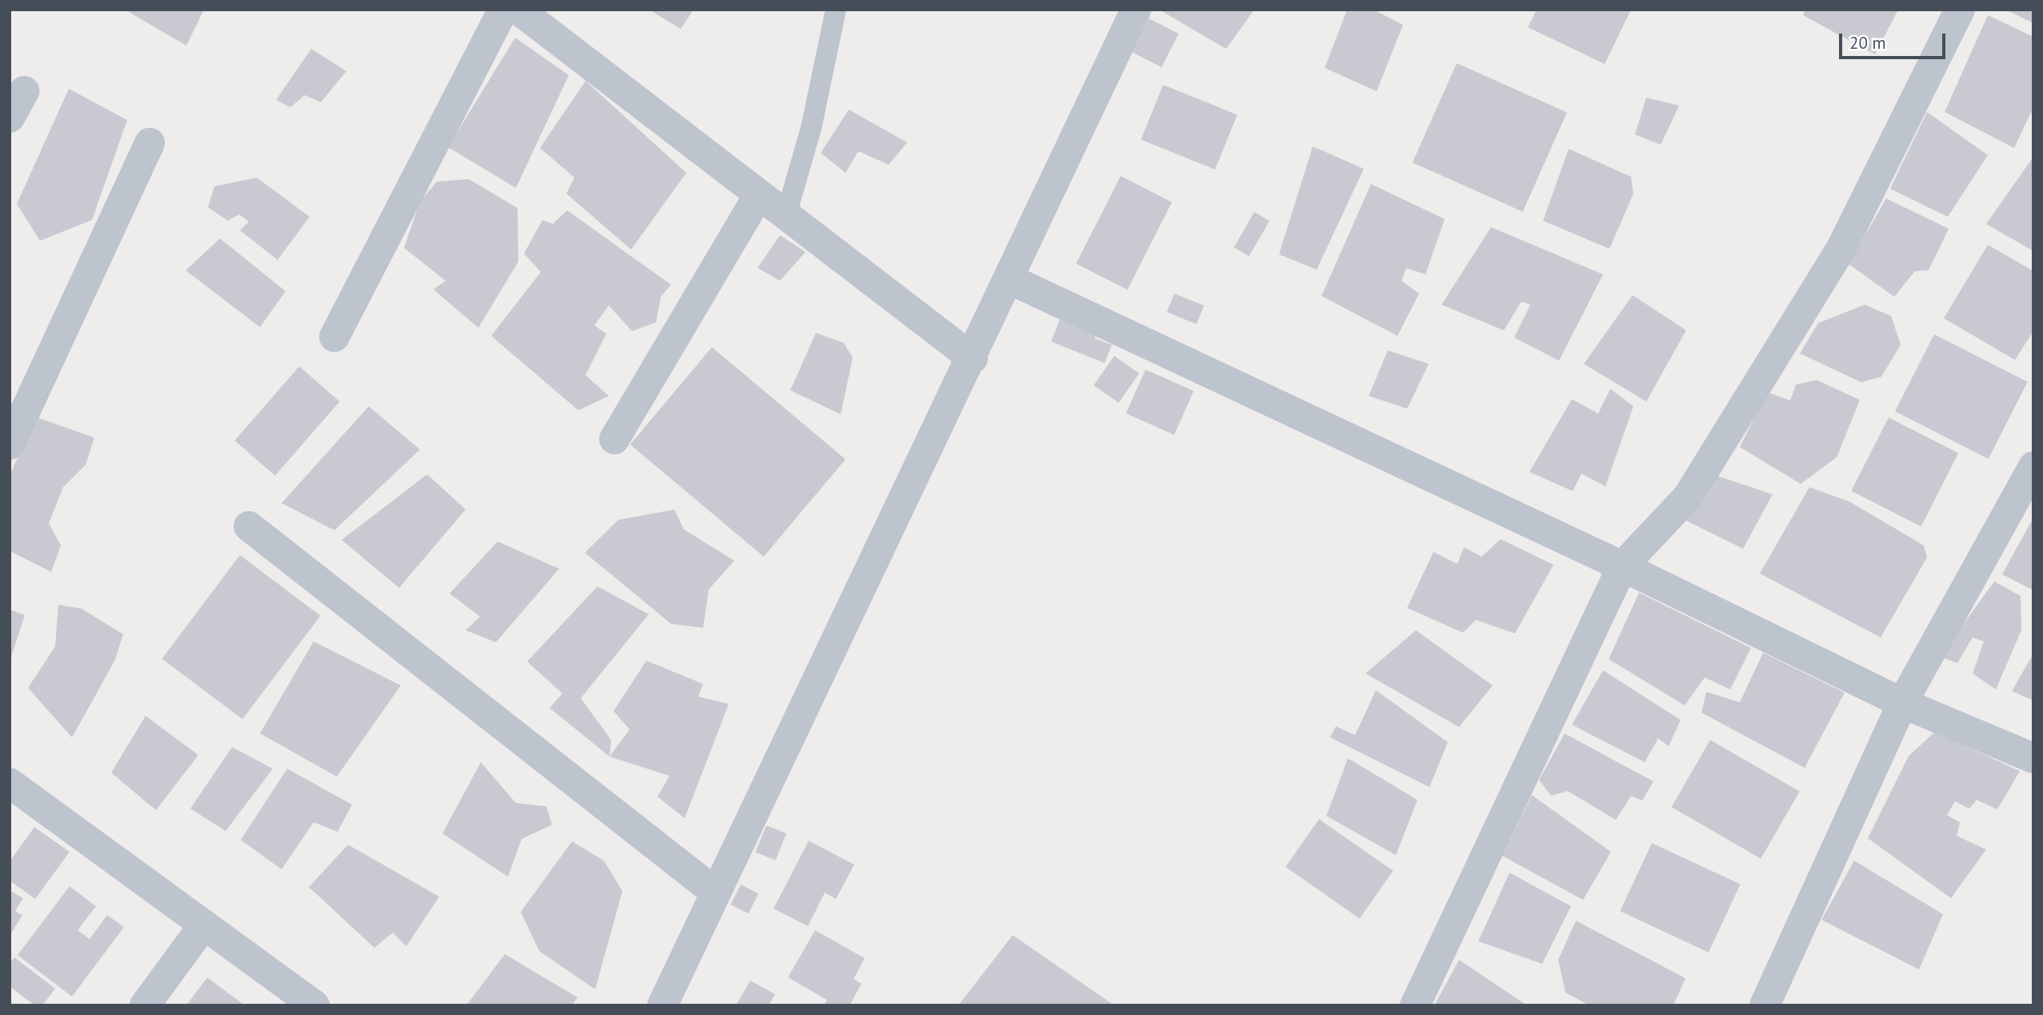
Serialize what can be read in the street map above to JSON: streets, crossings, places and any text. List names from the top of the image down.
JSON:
{
  "scale_bar": "20 m"
}
